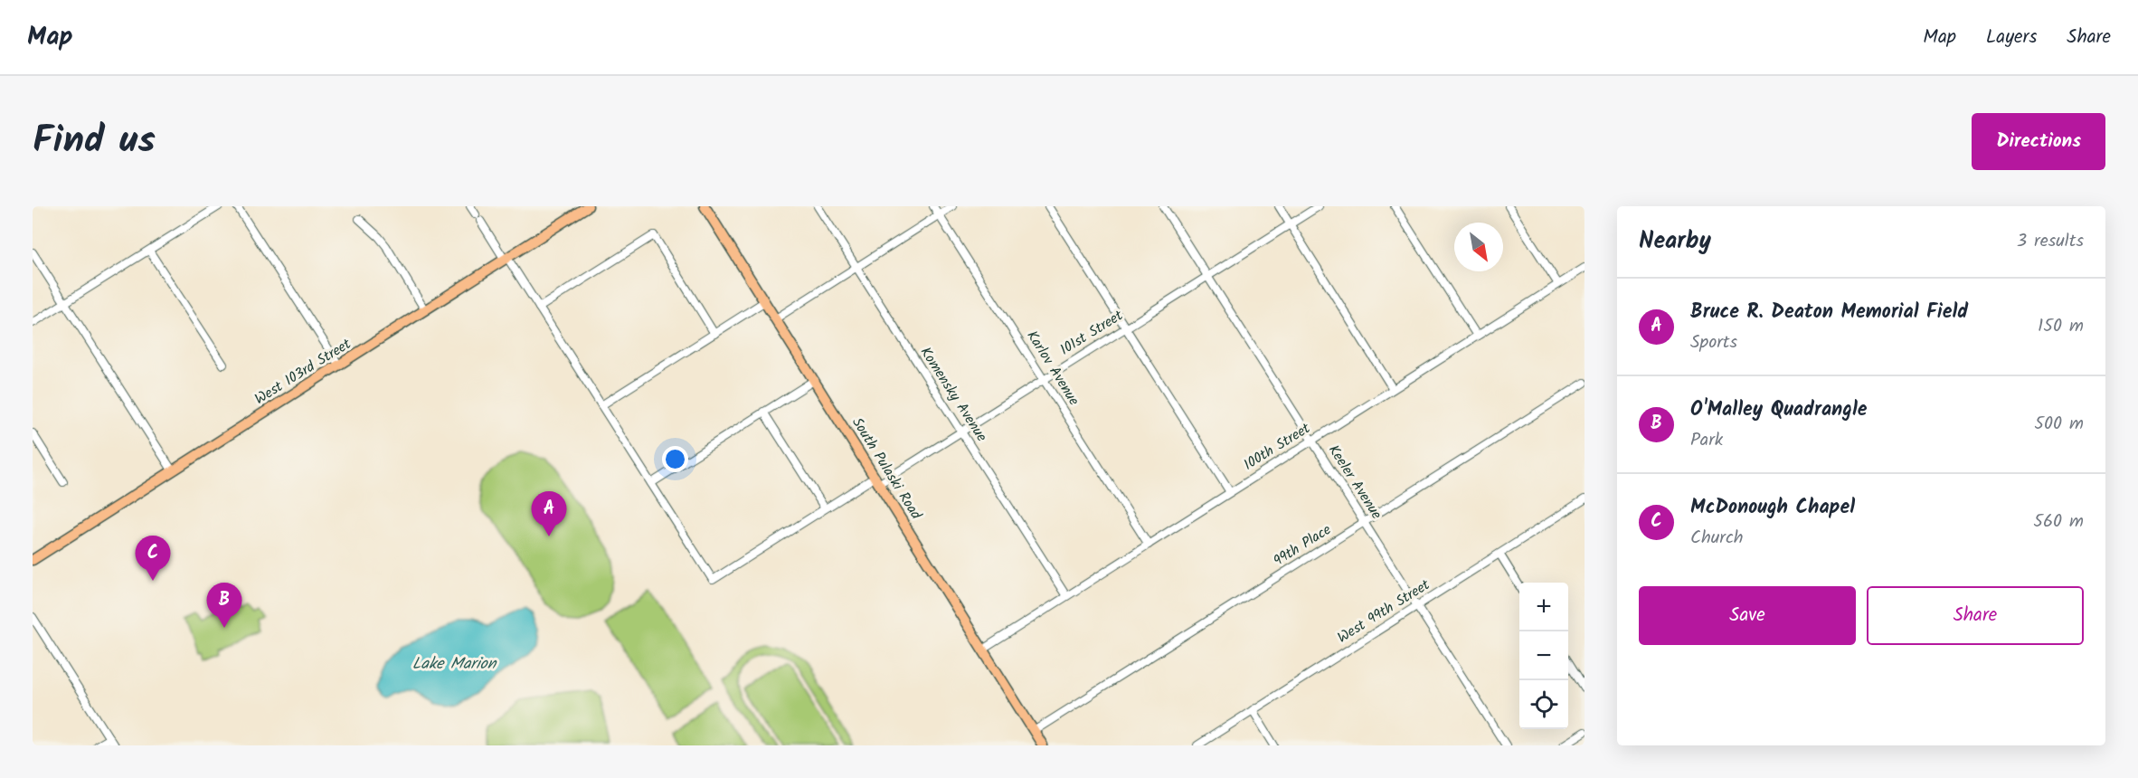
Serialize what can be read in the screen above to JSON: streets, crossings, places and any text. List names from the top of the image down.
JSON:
{
  "streets": {
    "main road": ["West 103rd Street", "South Pulaski Road"],
    "street": [
      "101st Street",
      "Karlov Avenue",
      "Komensky Avenue",
      "100th Street",
      "Keeler Avenue",
      "99th Place",
      "West 99th Street"
    ]
  },
  "crossings": [
    ["101st Street", "Karlov Avenue"],
    ["101st Street", "Komensky Avenue"],
    ["101st Street", "South Pulaski Road"],
    ["101st Street", "Keeler Avenue"],
    ["Karlov Avenue", "100th Street"],
    ["Komensky Avenue", "100th Street"],
    ["100th Street", "South Pulaski Road"],
    ["100th Street", "Keeler Avenue"],
    ["South Pulaski Road", "99th Place"],
    ["Keeler Avenue", "99th Place"],
    ["Keeler Avenue", "West 99th Street"]
  ],
  "water": ["Lake Marion"],
  "north": "bottom right",
  "page": {
    "header": "Map",
    "nav": ["Map", "Layers", "Share"],
    "title": "Find us",
    "buttons": [
      "Directions",
      ["Save", "Share"]
    ],
    "heading": ["Nearby", "3 results"],
    "list": [
      {
        "mark": "A",
        "name": "Bruce R. Deaton Memorial Field",
        "note": "Sports",
        "value": "150 m"
      },
      {
        "mark": "B",
        "name": "O'Malley Quadrangle",
        "note": "Park",
        "value": "500 m"
      },
      {
        "mark": "C",
        "name": "McDonough Chapel",
        "note": "Church",
        "value": "560 m"
      }
    ],
    "pins": ["A", "C", "B"],
    "map_buttons": ["+", "−"]
  }
}
